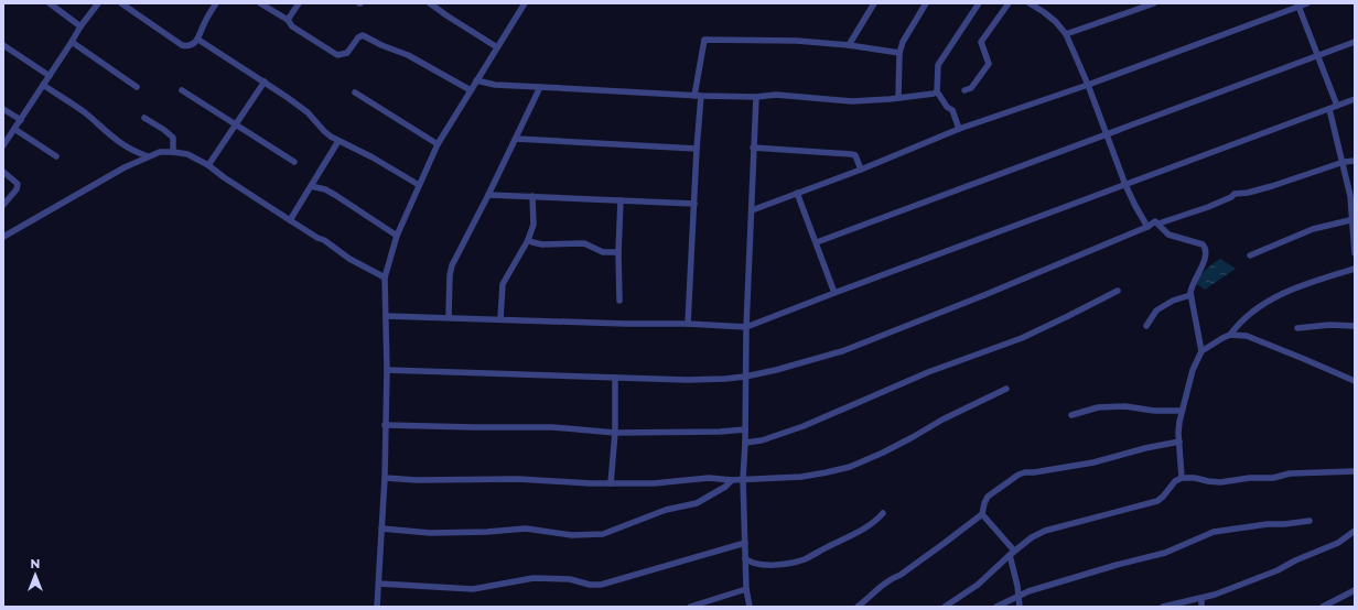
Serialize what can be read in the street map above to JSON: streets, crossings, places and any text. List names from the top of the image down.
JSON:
{
  "north": "top"
}
